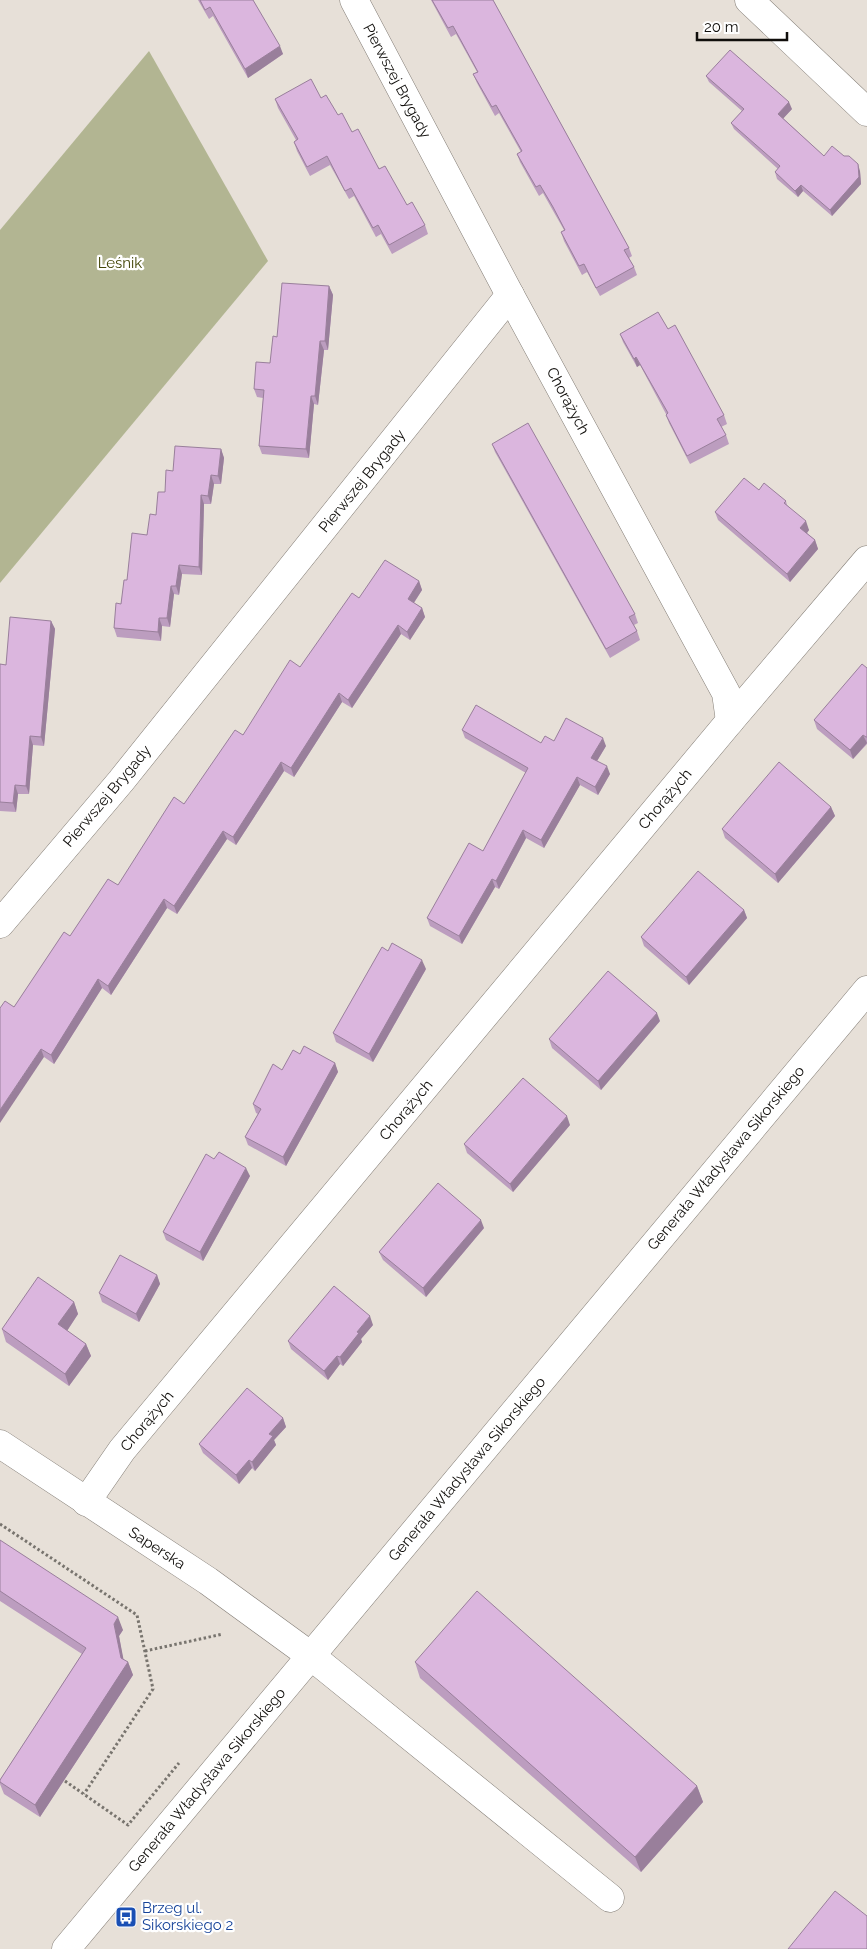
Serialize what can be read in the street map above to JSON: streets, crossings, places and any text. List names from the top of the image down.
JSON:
{
  "streets": {
    "street": [
      "Pierwszej Brygady",
      "Chorążych",
      "Generała Władysława Sikorskiego",
      "Saperska"
    ]
  },
  "crossings": [
    ["Pierwszej Brygady", "Chorążych"],
    ["Chorążych", "Saperska"],
    ["Generała Władysława Sikorskiego", "Saperska"]
  ],
  "parks": ["Leśnik"],
  "places": {
    "bus stop": ["Brzeg ul. Sikorskiego 2"]
  },
  "scale_bar": "20 m"
}
